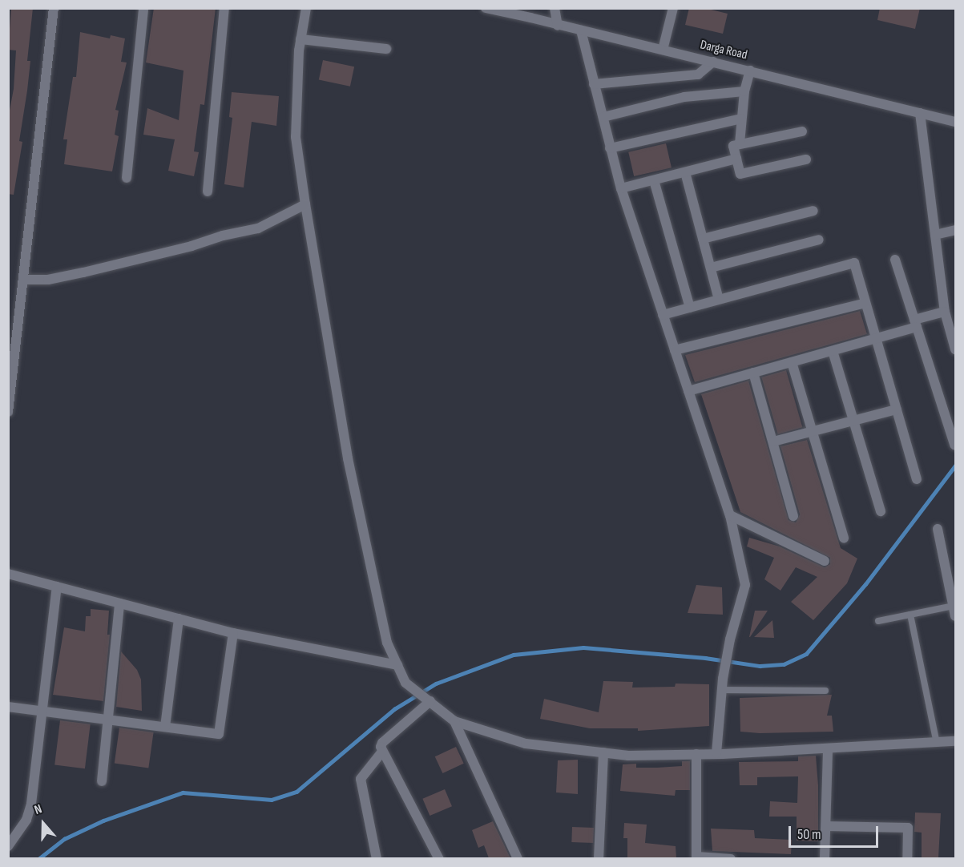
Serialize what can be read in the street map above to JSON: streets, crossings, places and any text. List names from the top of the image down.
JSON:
{
  "streets": {
    "street": ["Darga Road"]
  },
  "scale_bar": "50 m",
  "north": "top"
}
